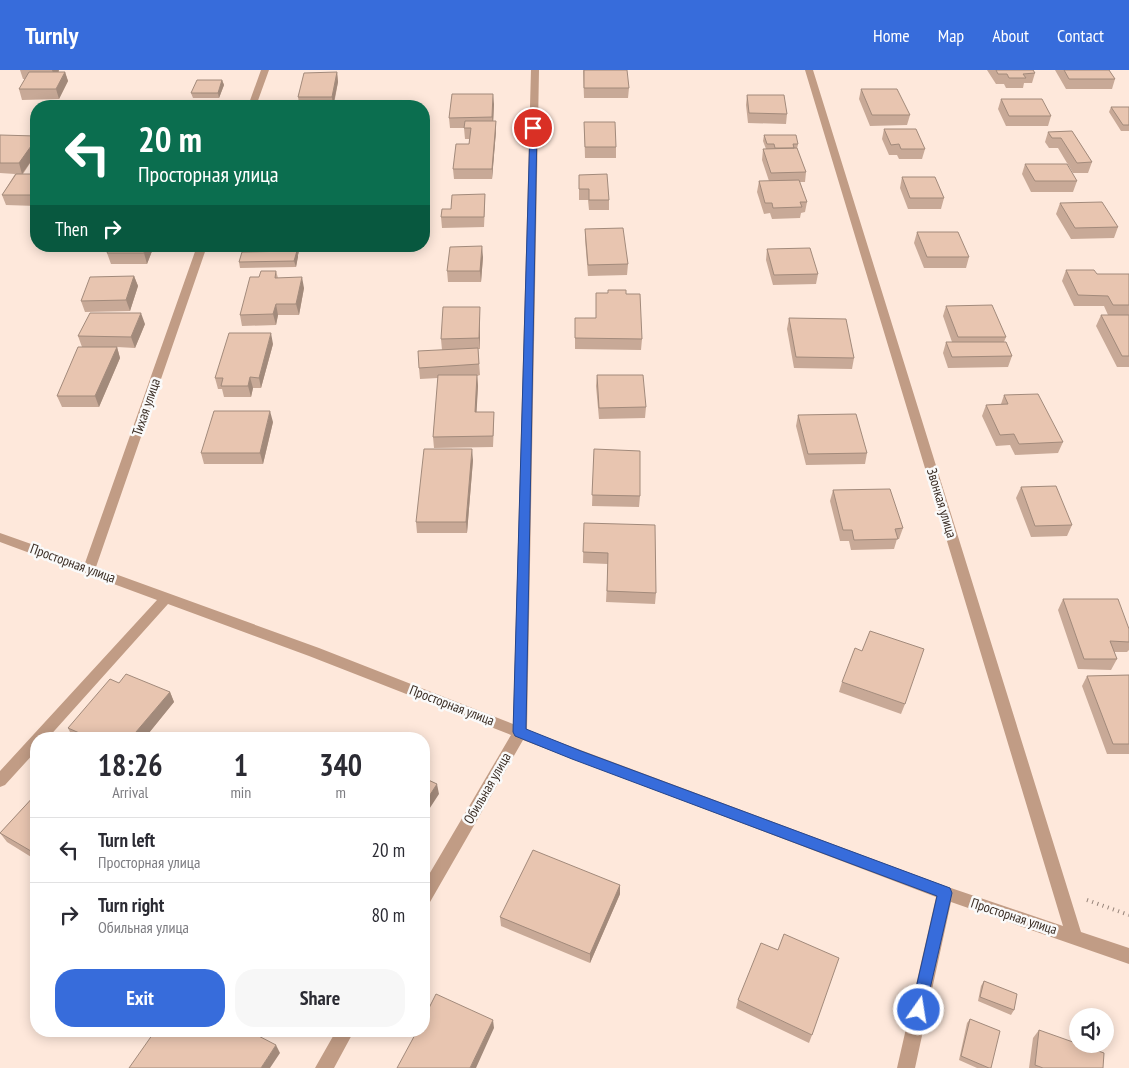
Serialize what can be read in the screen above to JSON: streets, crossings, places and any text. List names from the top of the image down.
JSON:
{
  "streets": {
    "street": [
      "Тихая улица",
      "Звонкая улица",
      "Просторная улица",
      "Обильная улица"
    ]
  },
  "crossings": [
    ["Тихая улица", "Просторная улица"],
    ["Звонкая улица", "Просторная улица"],
    ["Просторная улица", "Обильная улица"]
  ],
  "page": {
    "header": "Turnly",
    "nav": [
      "Home",
      "Map",
      "About",
      "Contact"
    ],
    "turn": ["20 m", "Просторная улица"],
    "then": "Then",
    "eta": [
      "18:26",
      "Arrival",
      "1",
      "min",
      "340",
      "m"
    ],
    "list": [
      {
        "name": "Turn left",
        "note": "Просторная улица",
        "value": "20 m"
      },
      {
        "name": "Turn right",
        "note": "Обильная улица",
        "value": "80 m"
      }
    ],
    "buttons": ["Exit", "Share"]
  }
}
